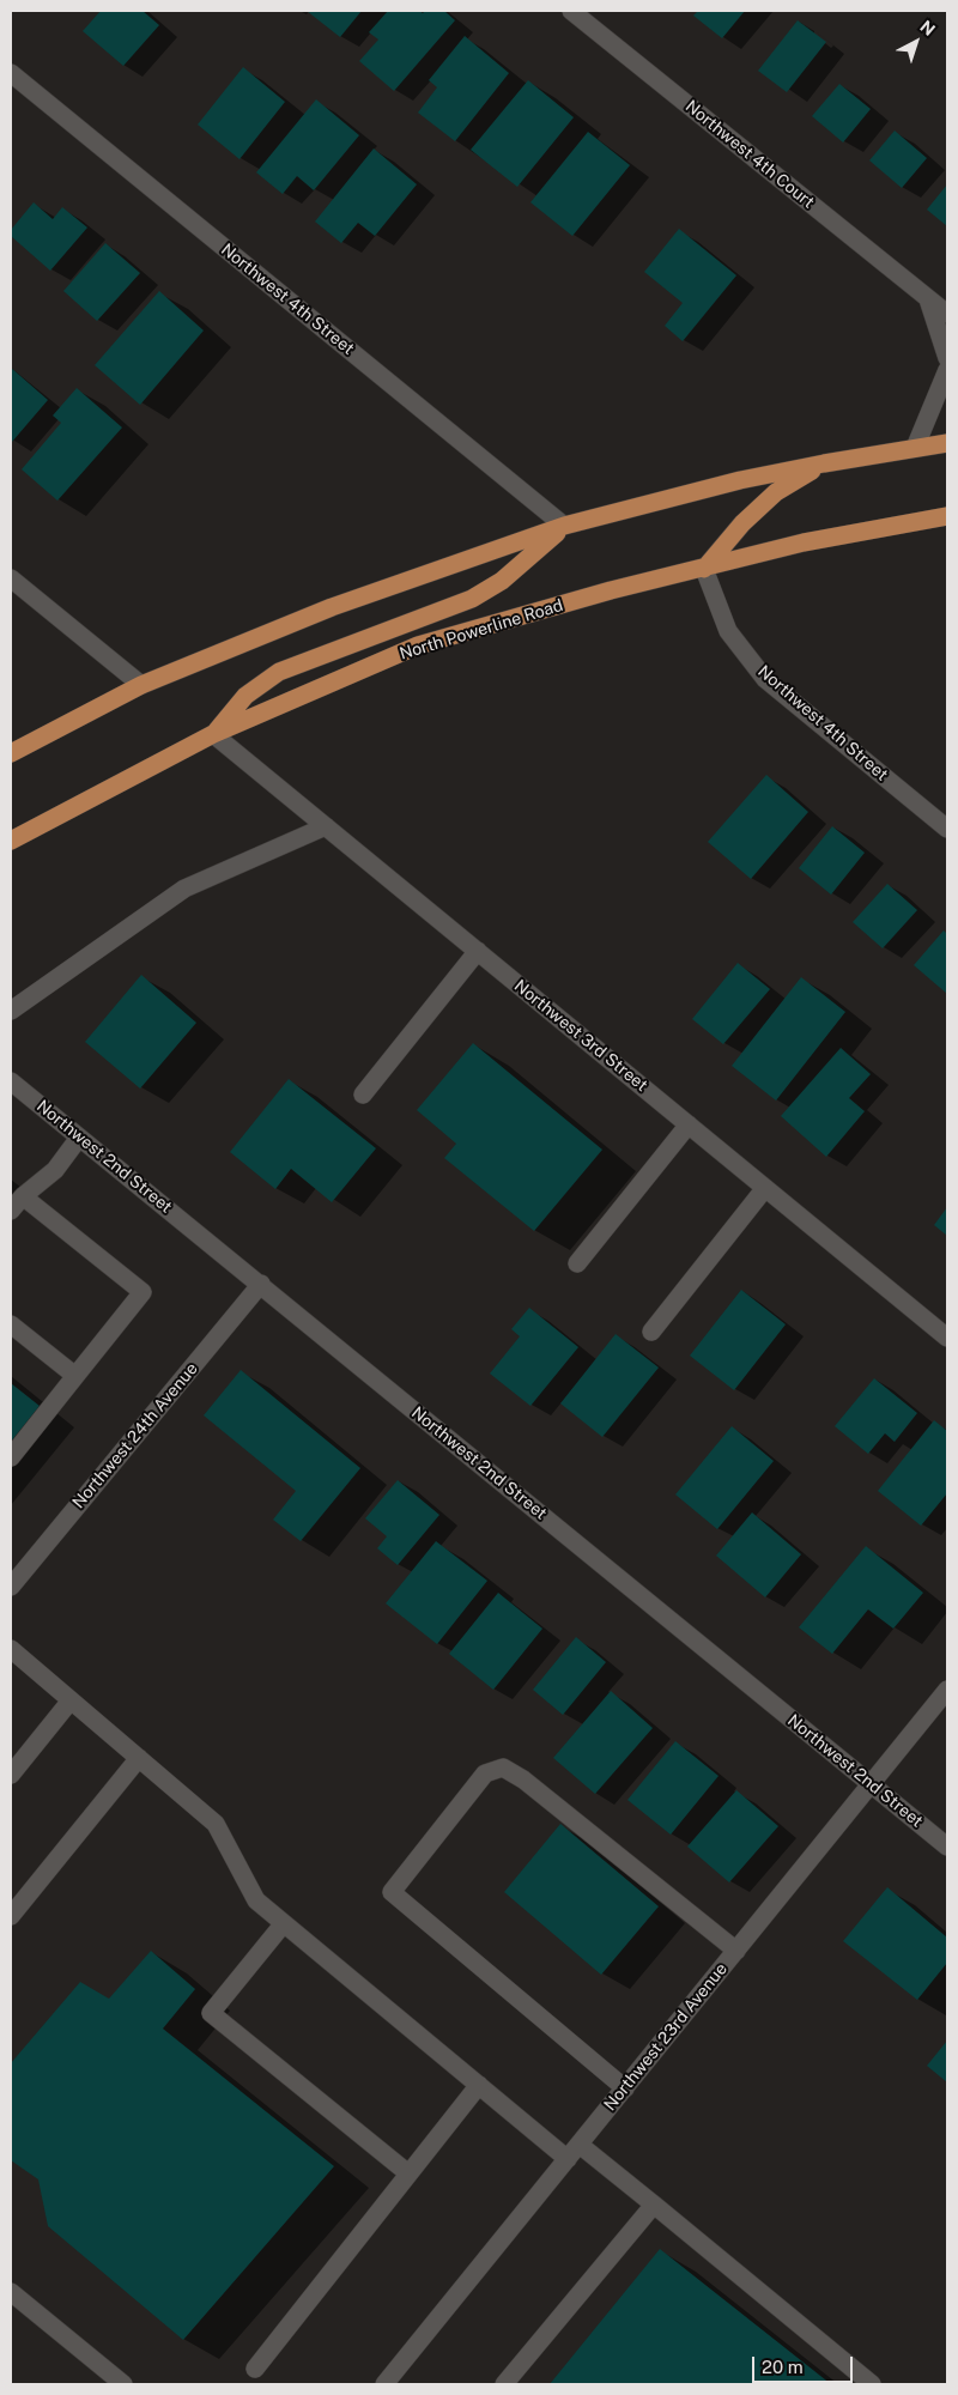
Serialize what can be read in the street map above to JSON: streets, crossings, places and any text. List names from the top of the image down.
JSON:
{
  "streets": {
    "main road": ["North Powerline Road"],
    "street": [
      "Northwest 4th Court",
      "Northwest 4th Street",
      "Northwest 3rd Street",
      "Northwest 2nd Street",
      "Northwest 24th Avenue",
      "Northwest 23rd Avenue"
    ]
  },
  "crossings": [
    ["Northwest 4th Street", "North Powerline Road"],
    ["North Powerline Road", "Northwest 3rd Street"],
    ["Northwest 2nd Street", "Northwest 24th Avenue"],
    ["Northwest 2nd Street", "Northwest 23rd Avenue"]
  ],
  "scale_bar": "20 m",
  "north": "top right"
}
